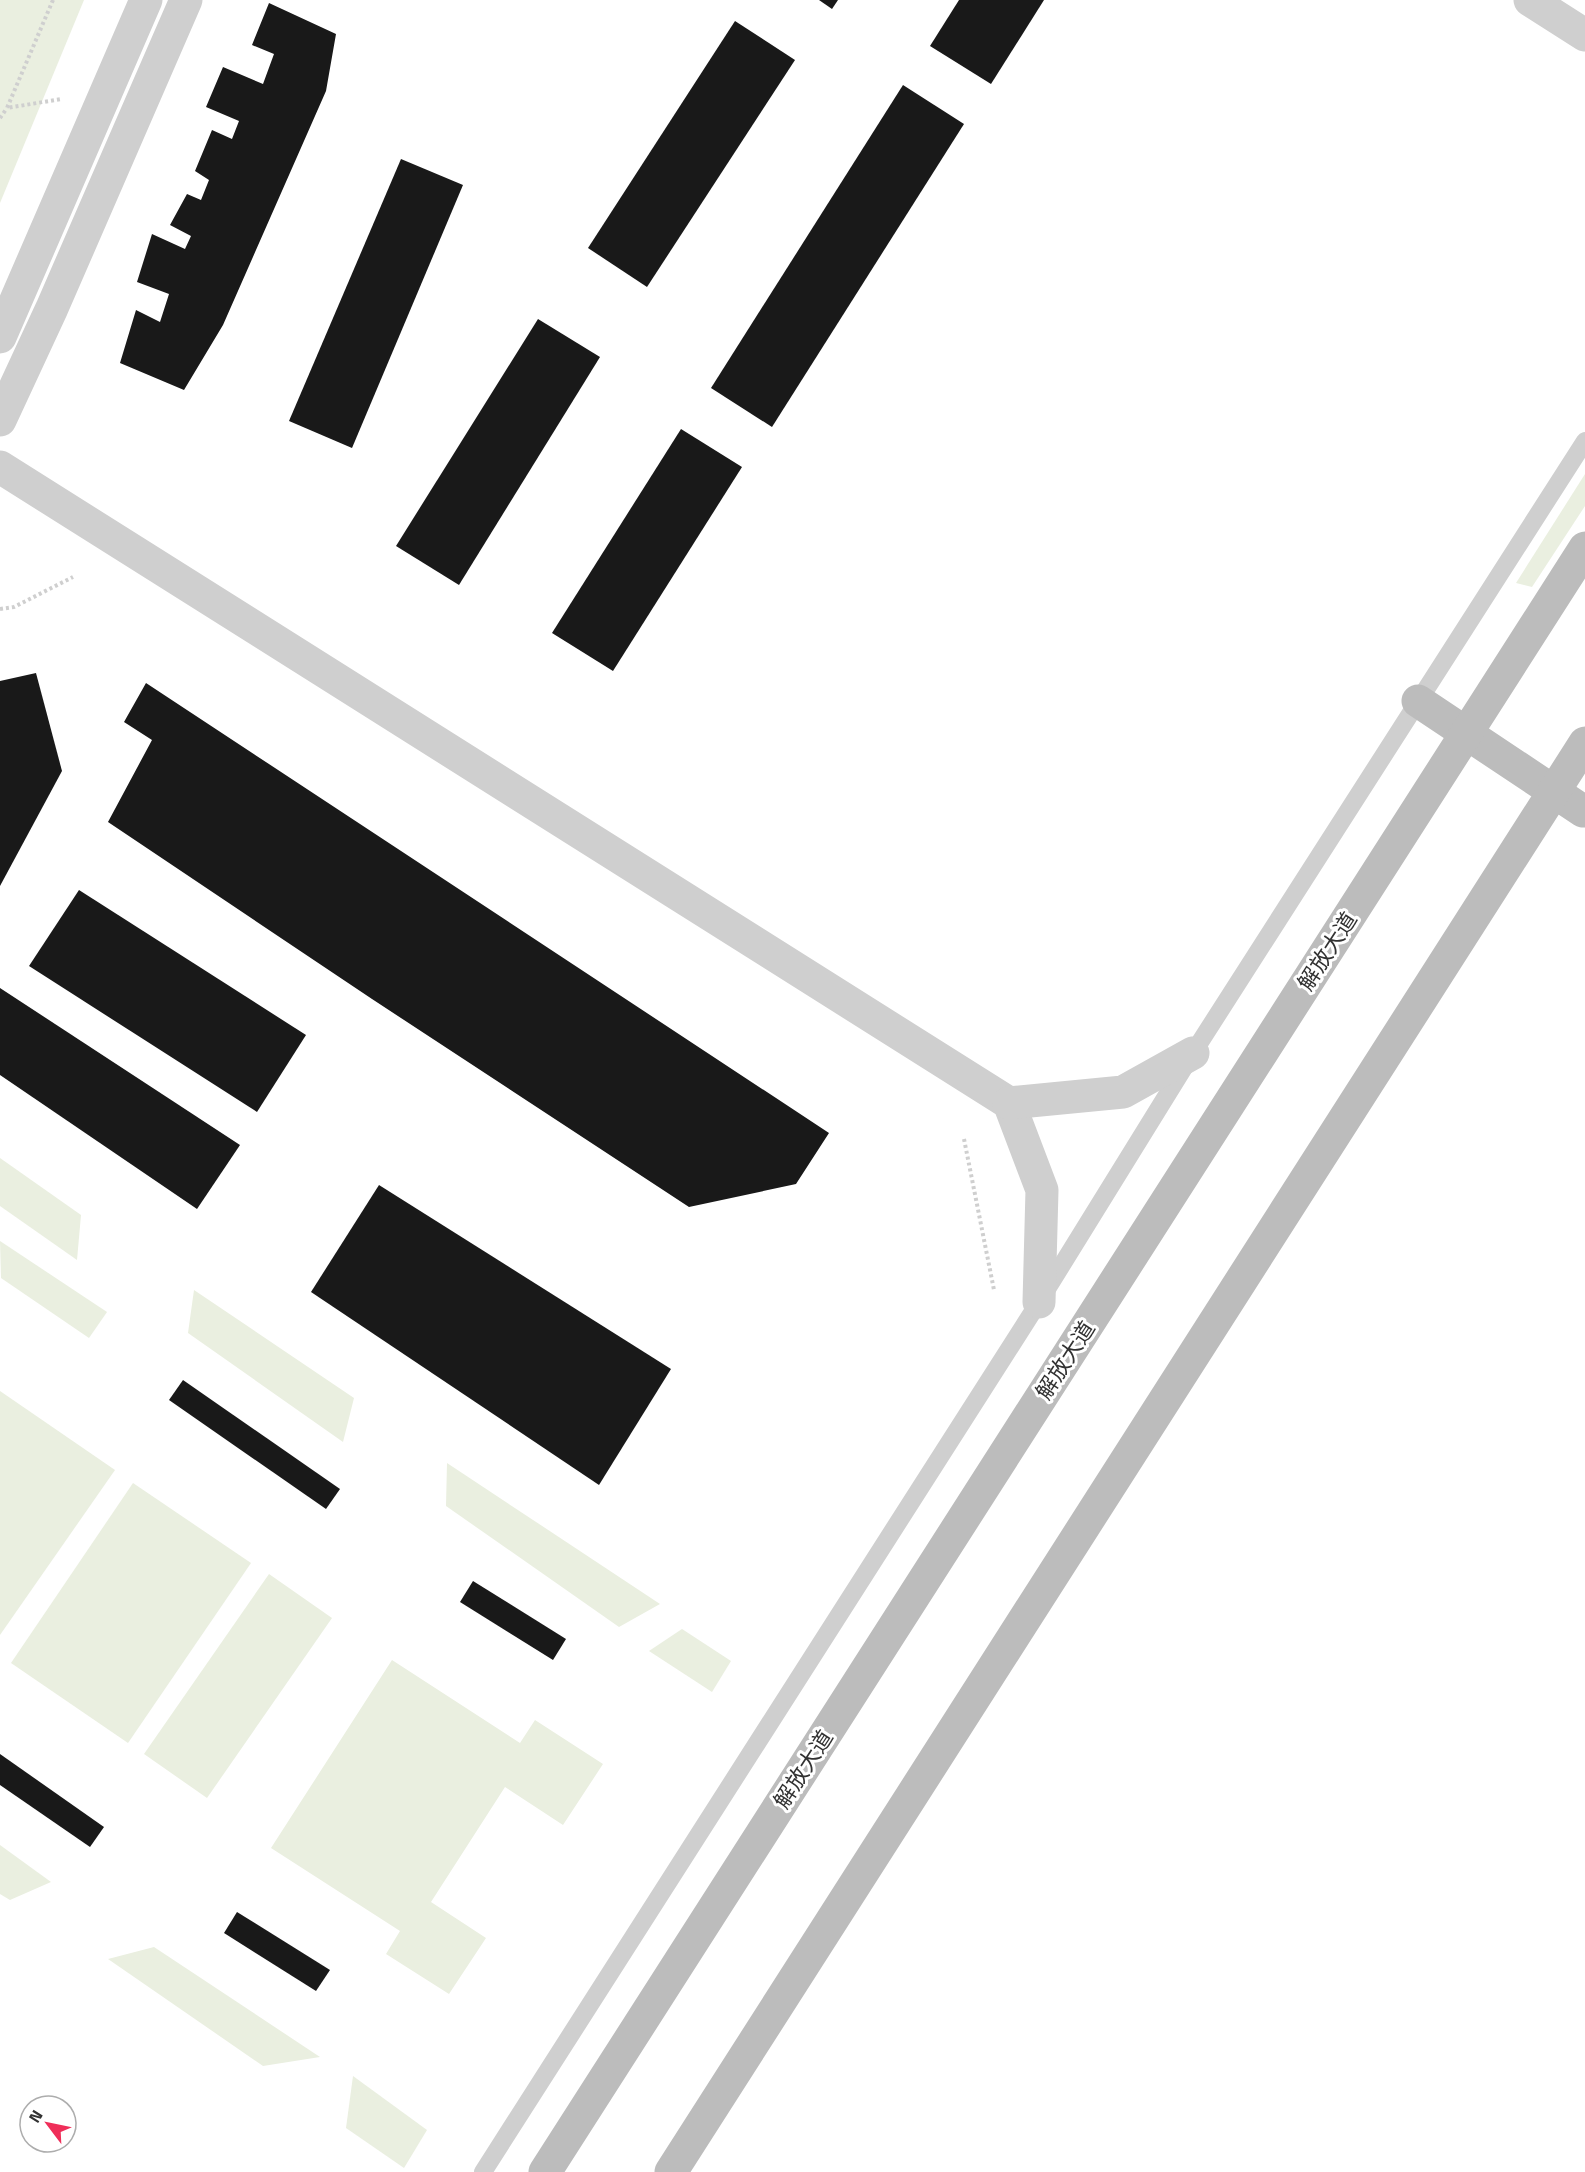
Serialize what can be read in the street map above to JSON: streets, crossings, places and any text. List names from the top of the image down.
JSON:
{
  "streets": {
    "main road": ["解放大道"]
  },
  "north": "top left"
}
